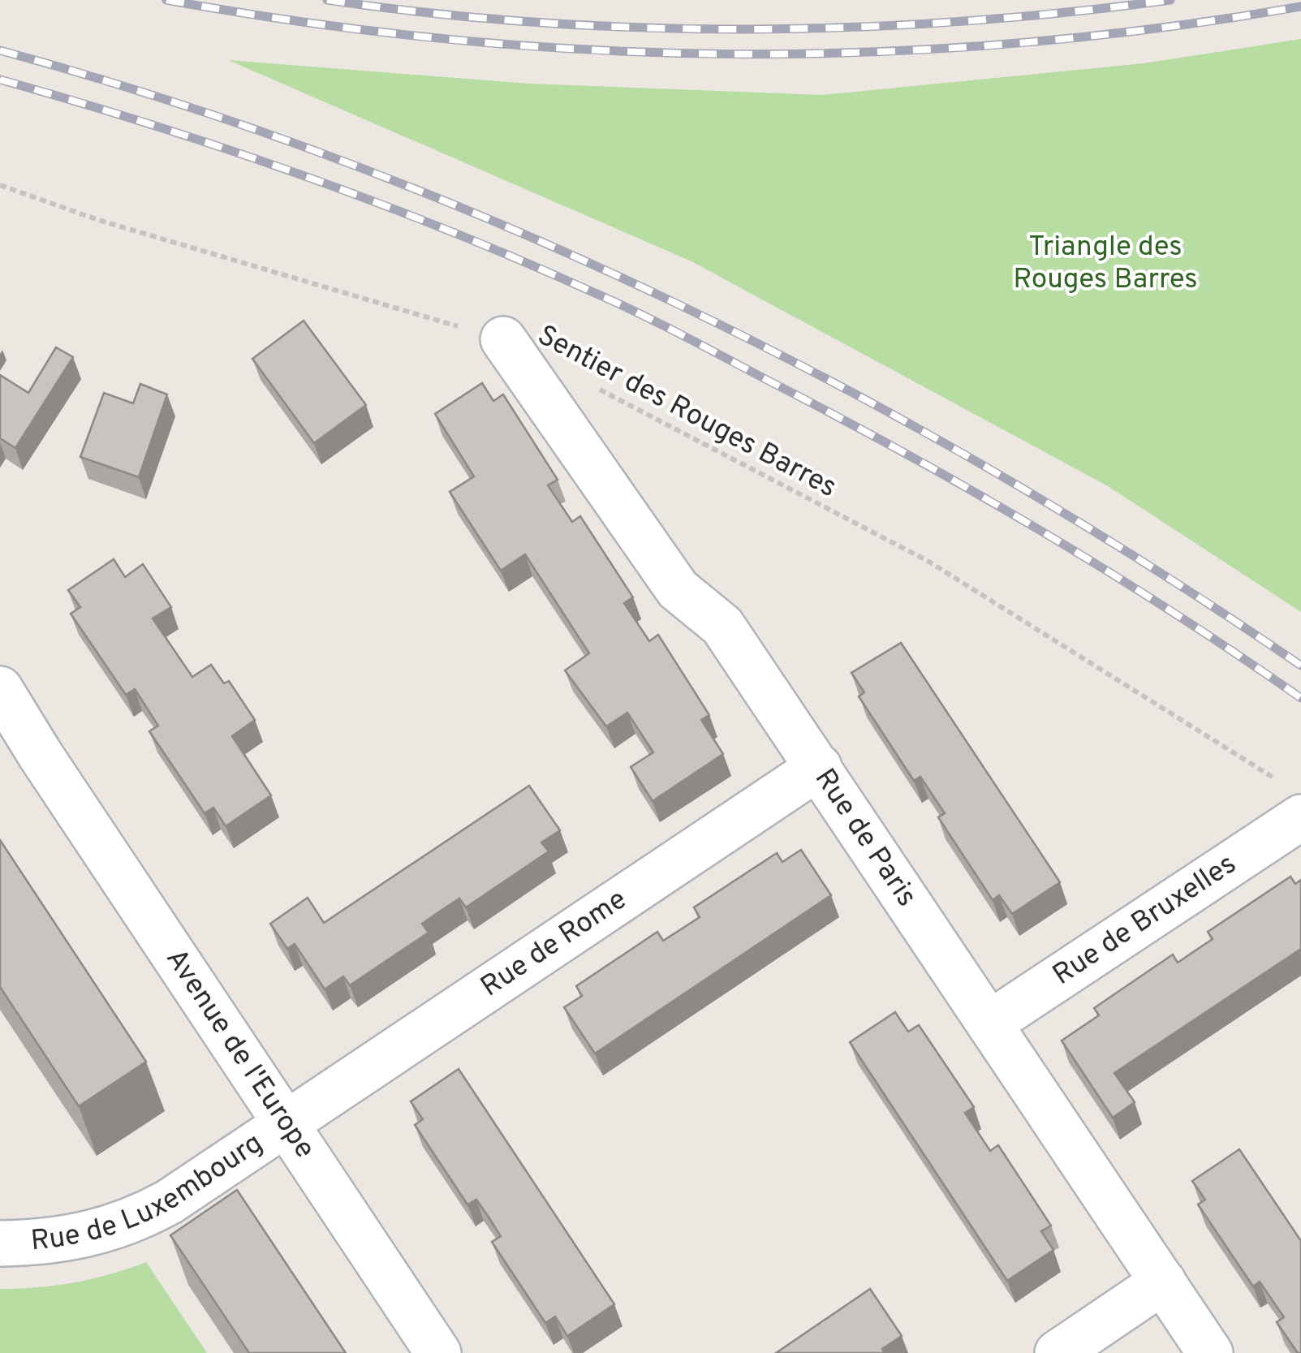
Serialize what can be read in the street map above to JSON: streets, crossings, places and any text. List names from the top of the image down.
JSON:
{
  "streets": {
    "street": [
      "Rue de Paris",
      "Rue de Bruxelles",
      "Rue de Rome",
      "Avenue de l'Europe",
      "Rue de Luxembourg"
    ],
    "path": ["Sentier des Rouges Barres"]
  },
  "crossings": [
    ["Sentier des Rouges Barres", "Rue de Paris"],
    ["Sentier des Rouges Barres", "Rue de Bruxelles"],
    ["Rue de Paris", "Rue de Bruxelles"],
    ["Rue de Paris", "Rue de Rome"],
    ["Rue de Rome", "Avenue de l'Europe"],
    ["Rue de Rome", "Rue de Luxembourg"],
    ["Avenue de l'Europe", "Rue de Luxembourg"]
  ],
  "parks": ["Triangle des Rouges Barres"]
}
